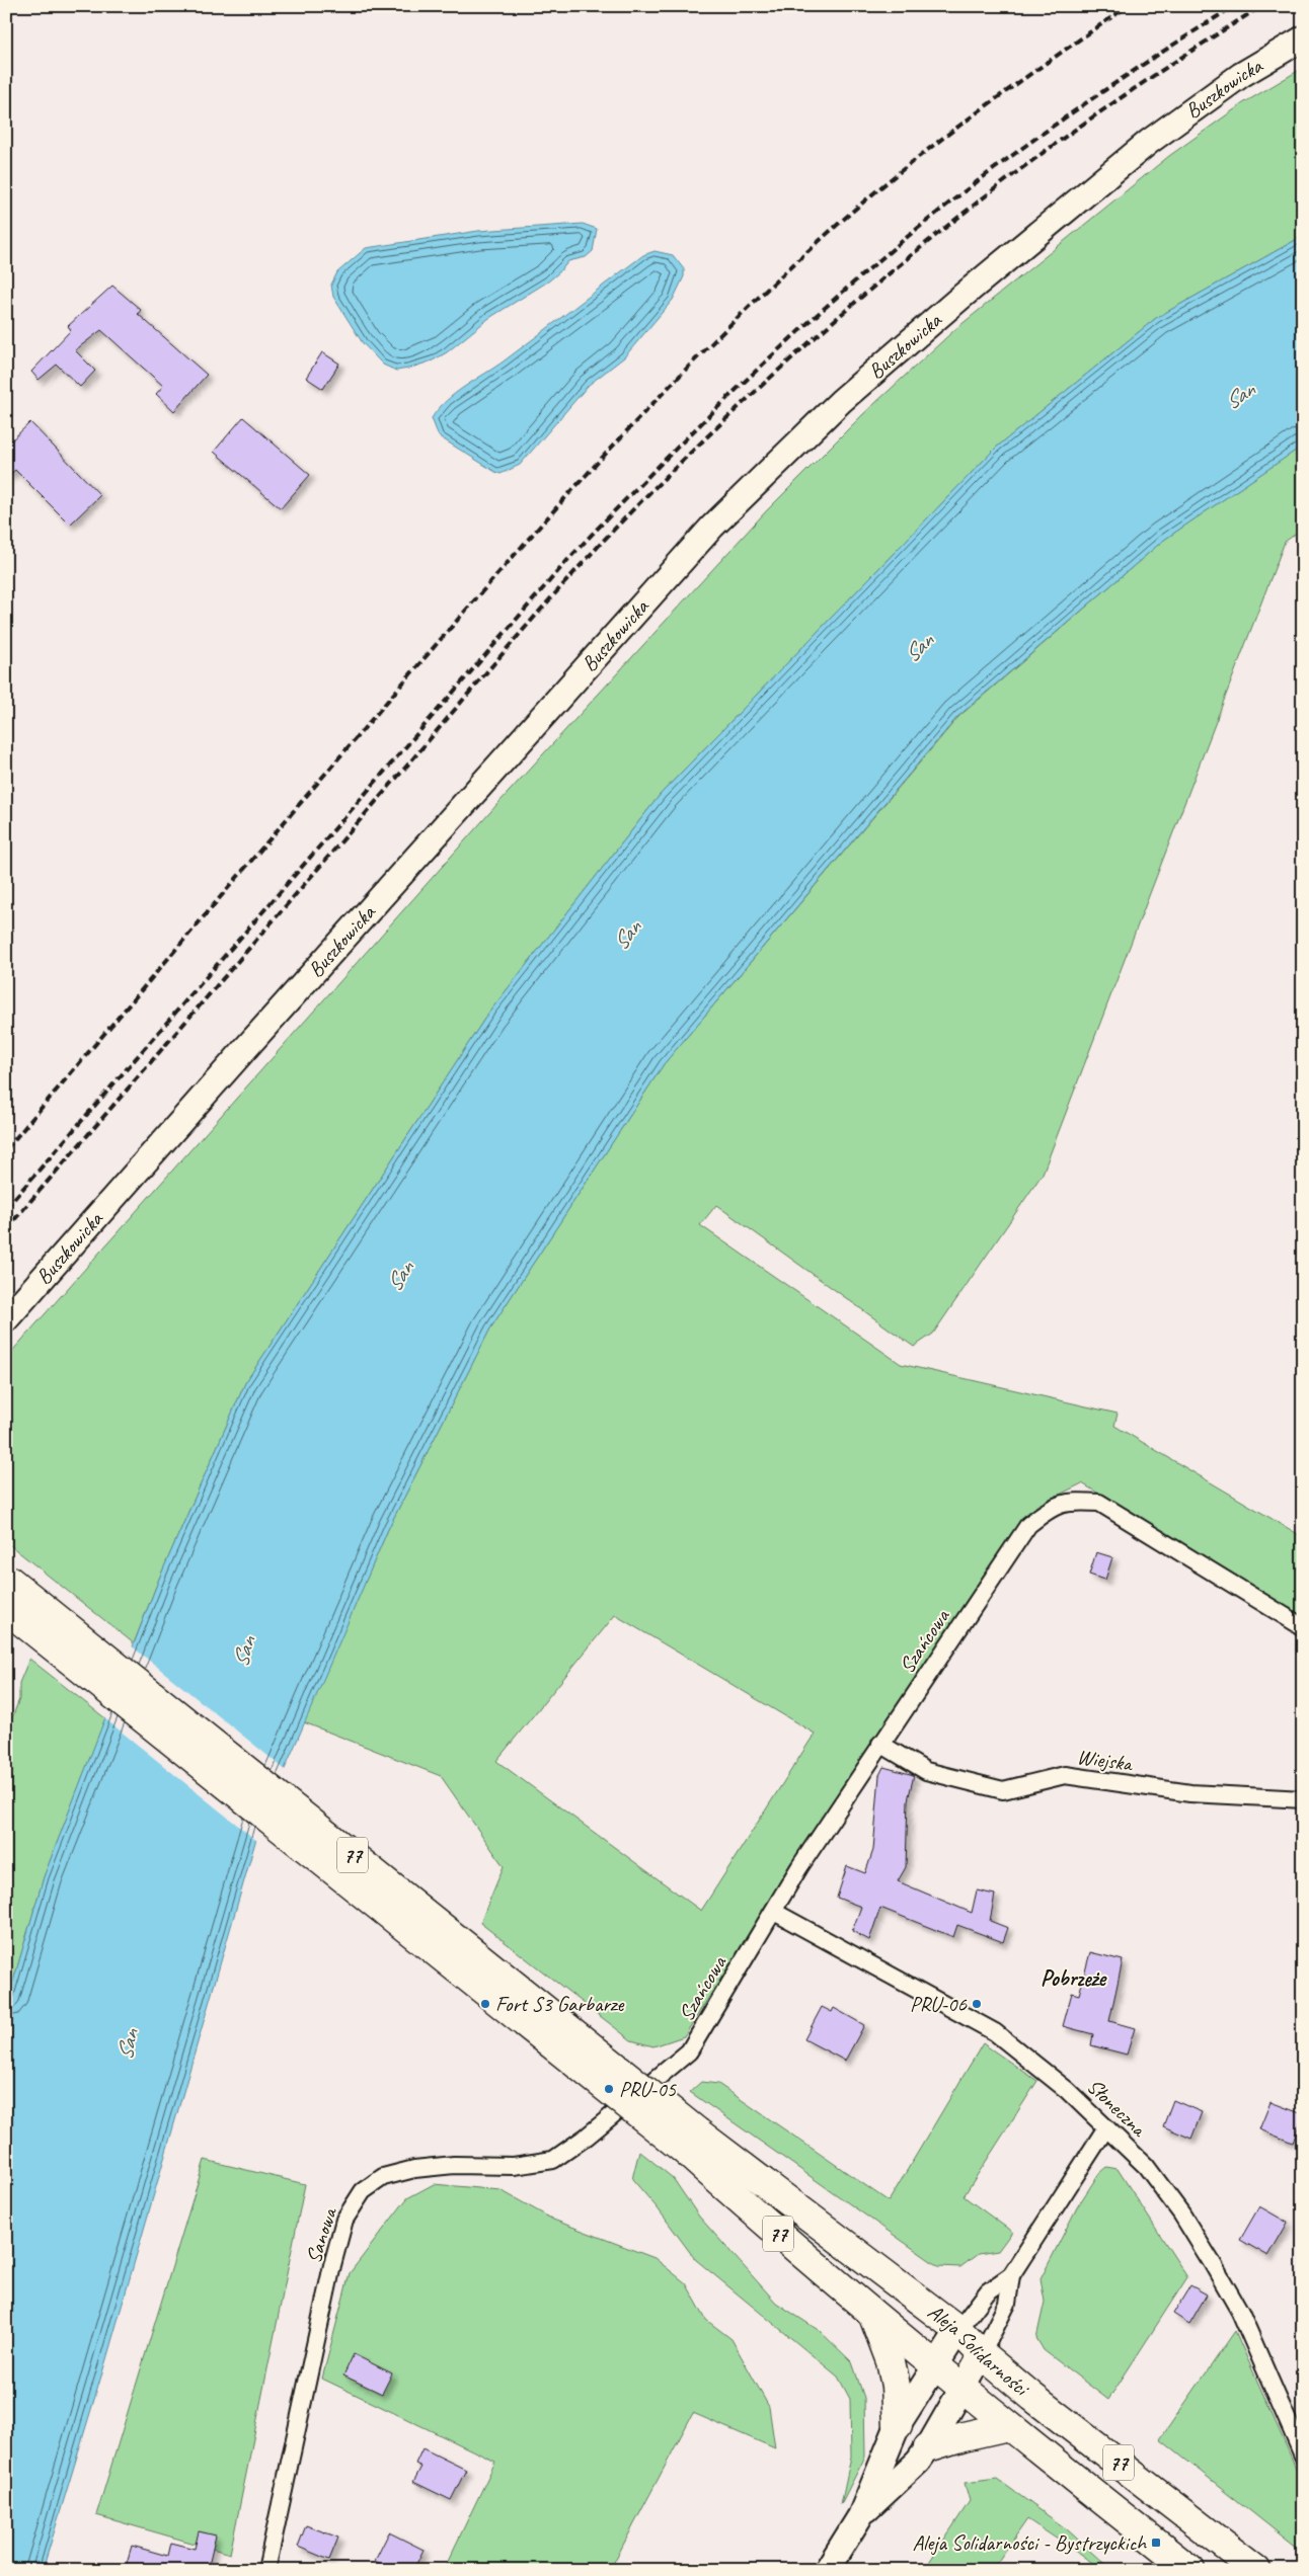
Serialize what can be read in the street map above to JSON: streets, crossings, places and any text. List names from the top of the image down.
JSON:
{
  "streets": {
    "highway": ["77", "Aleja Solidarności"],
    "street": [
      "Buszkowicka",
      "Szańcowa",
      "Wiejska",
      "Słoneczna",
      "Sanowa"
    ]
  },
  "crossings": [
    ["Szańcowa", "Wiejska"],
    ["Szańcowa", "Słoneczna"],
    ["Szańcowa", "Sanowa"],
    ["77", "Aleja Solidarności"]
  ],
  "districts": ["Pobrzeże"],
  "water": ["San"],
  "places": {
    "other": ["Fort S3 Garbarze", "PRU-06", "PRU-05"],
    "transit": ["Aleja Solidarności - Bystrzyckich"]
  }
}
